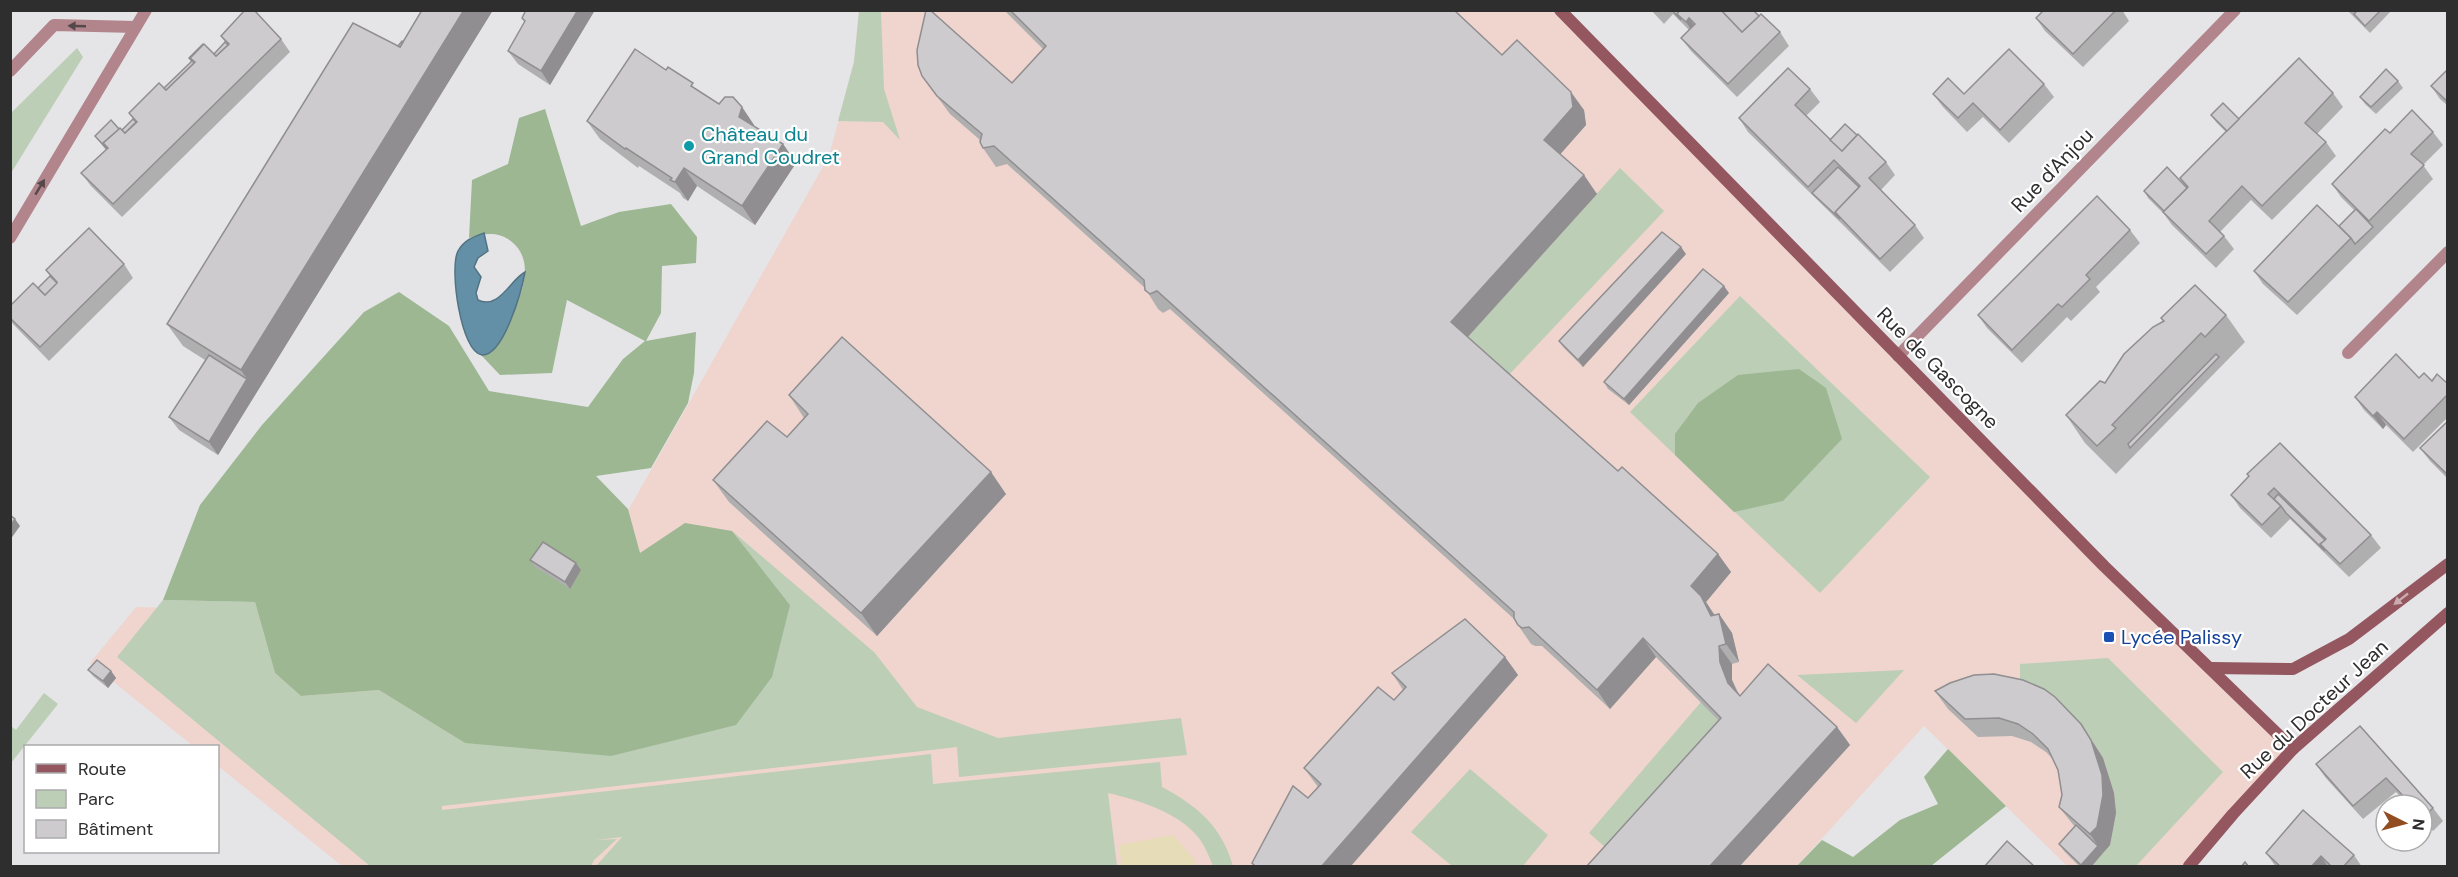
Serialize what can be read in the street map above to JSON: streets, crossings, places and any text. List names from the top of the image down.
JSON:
{
  "streets": {
    "street": ["Rue d'Anjou", "Rue de Gascogne", "Rue du Docteur Jean"]
  },
  "crossings": [
    ["Rue d'Anjou", "Rue de Gascogne"],
    ["Rue de Gascogne", "Rue du Docteur Jean"]
  ],
  "places": {
    "other": ["Château du Grand Coudret"],
    "transit": ["Lycée Palissy"]
  },
  "legend": ["Route", "Parc", "Bâtiment"],
  "north": "right"
}
